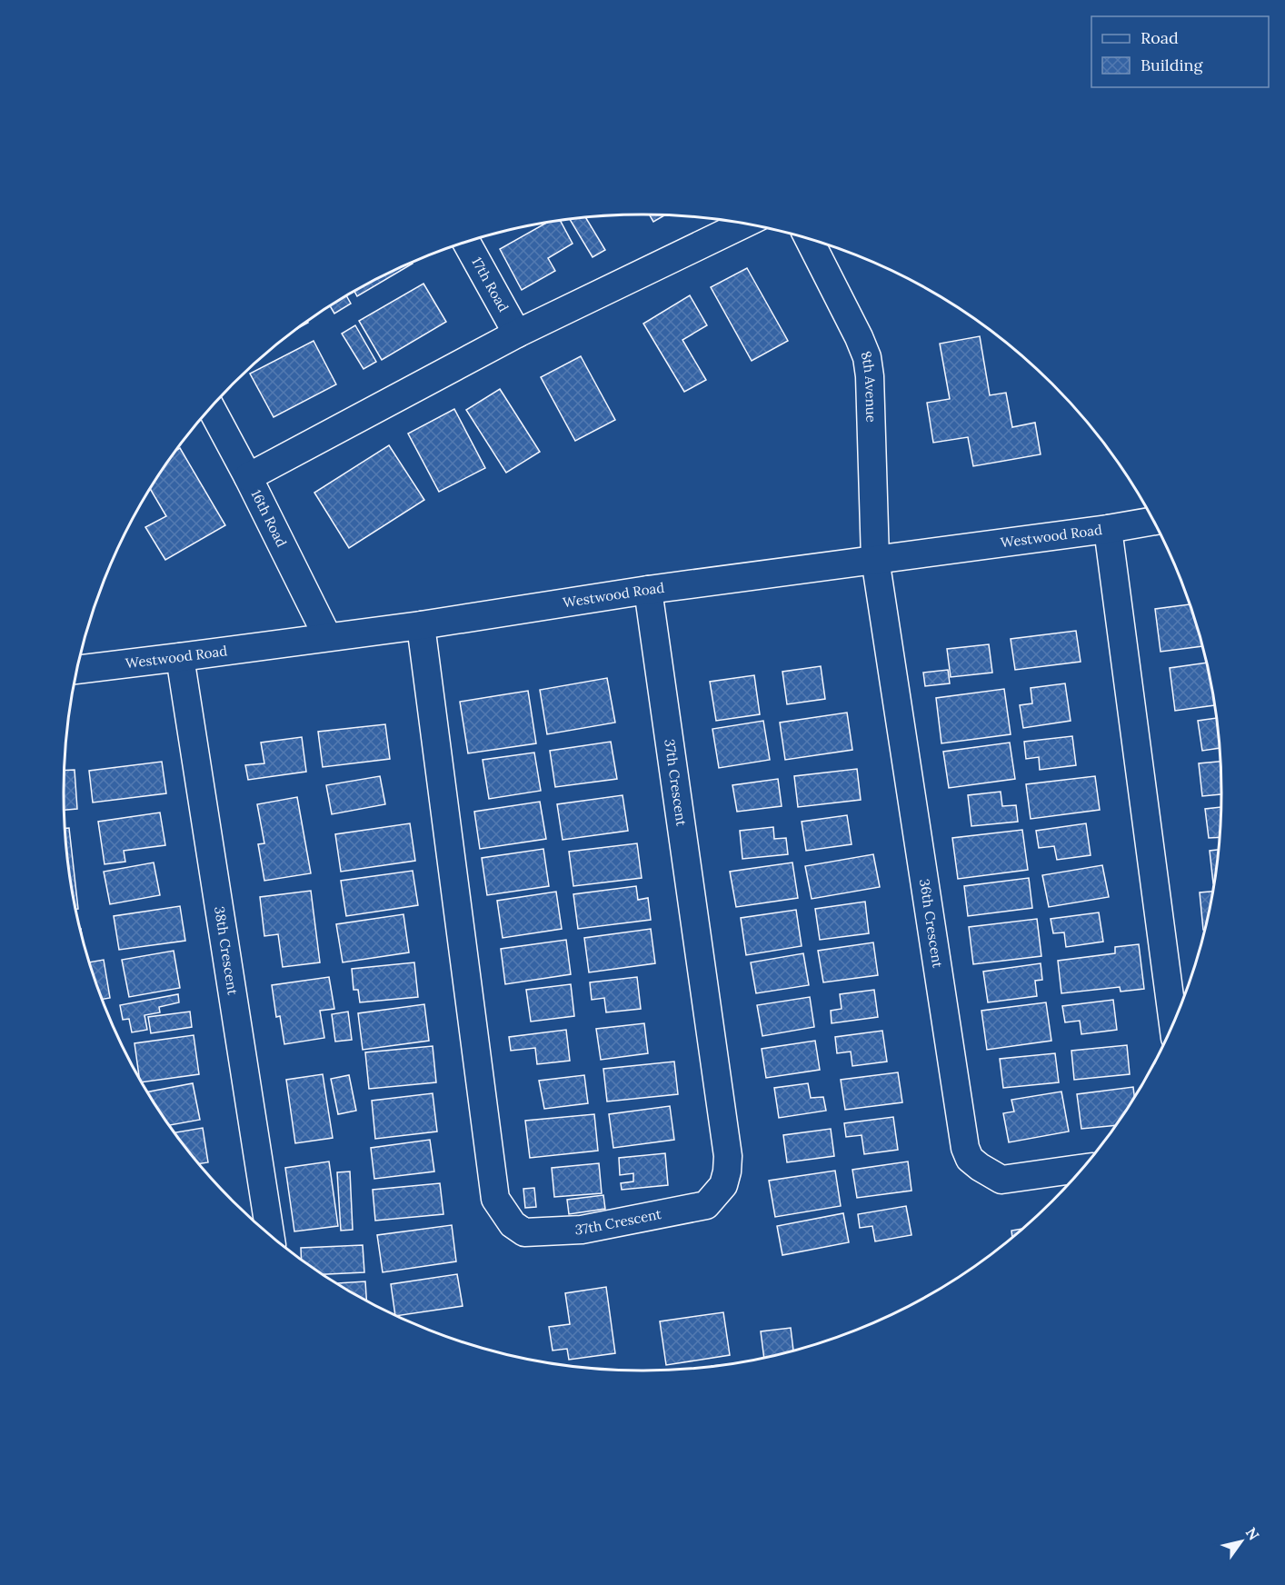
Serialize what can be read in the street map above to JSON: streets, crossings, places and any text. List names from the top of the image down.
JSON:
{
  "streets": {
    "street": [
      "17th Road",
      "8th Avenue",
      "16th Road",
      "Westwood Road",
      "37th Crescent",
      "36th Crescent",
      "38th Crescent"
    ]
  },
  "crossings": [
    ["8th Avenue", "Westwood Road"],
    ["8th Avenue", "36th Crescent"],
    ["16th Road", "Westwood Road"],
    ["Westwood Road", "37th Crescent"],
    ["Westwood Road", "36th Crescent"],
    ["Westwood Road", "38th Crescent"]
  ],
  "legend": ["Road", "Building"],
  "north": "top right"
}
